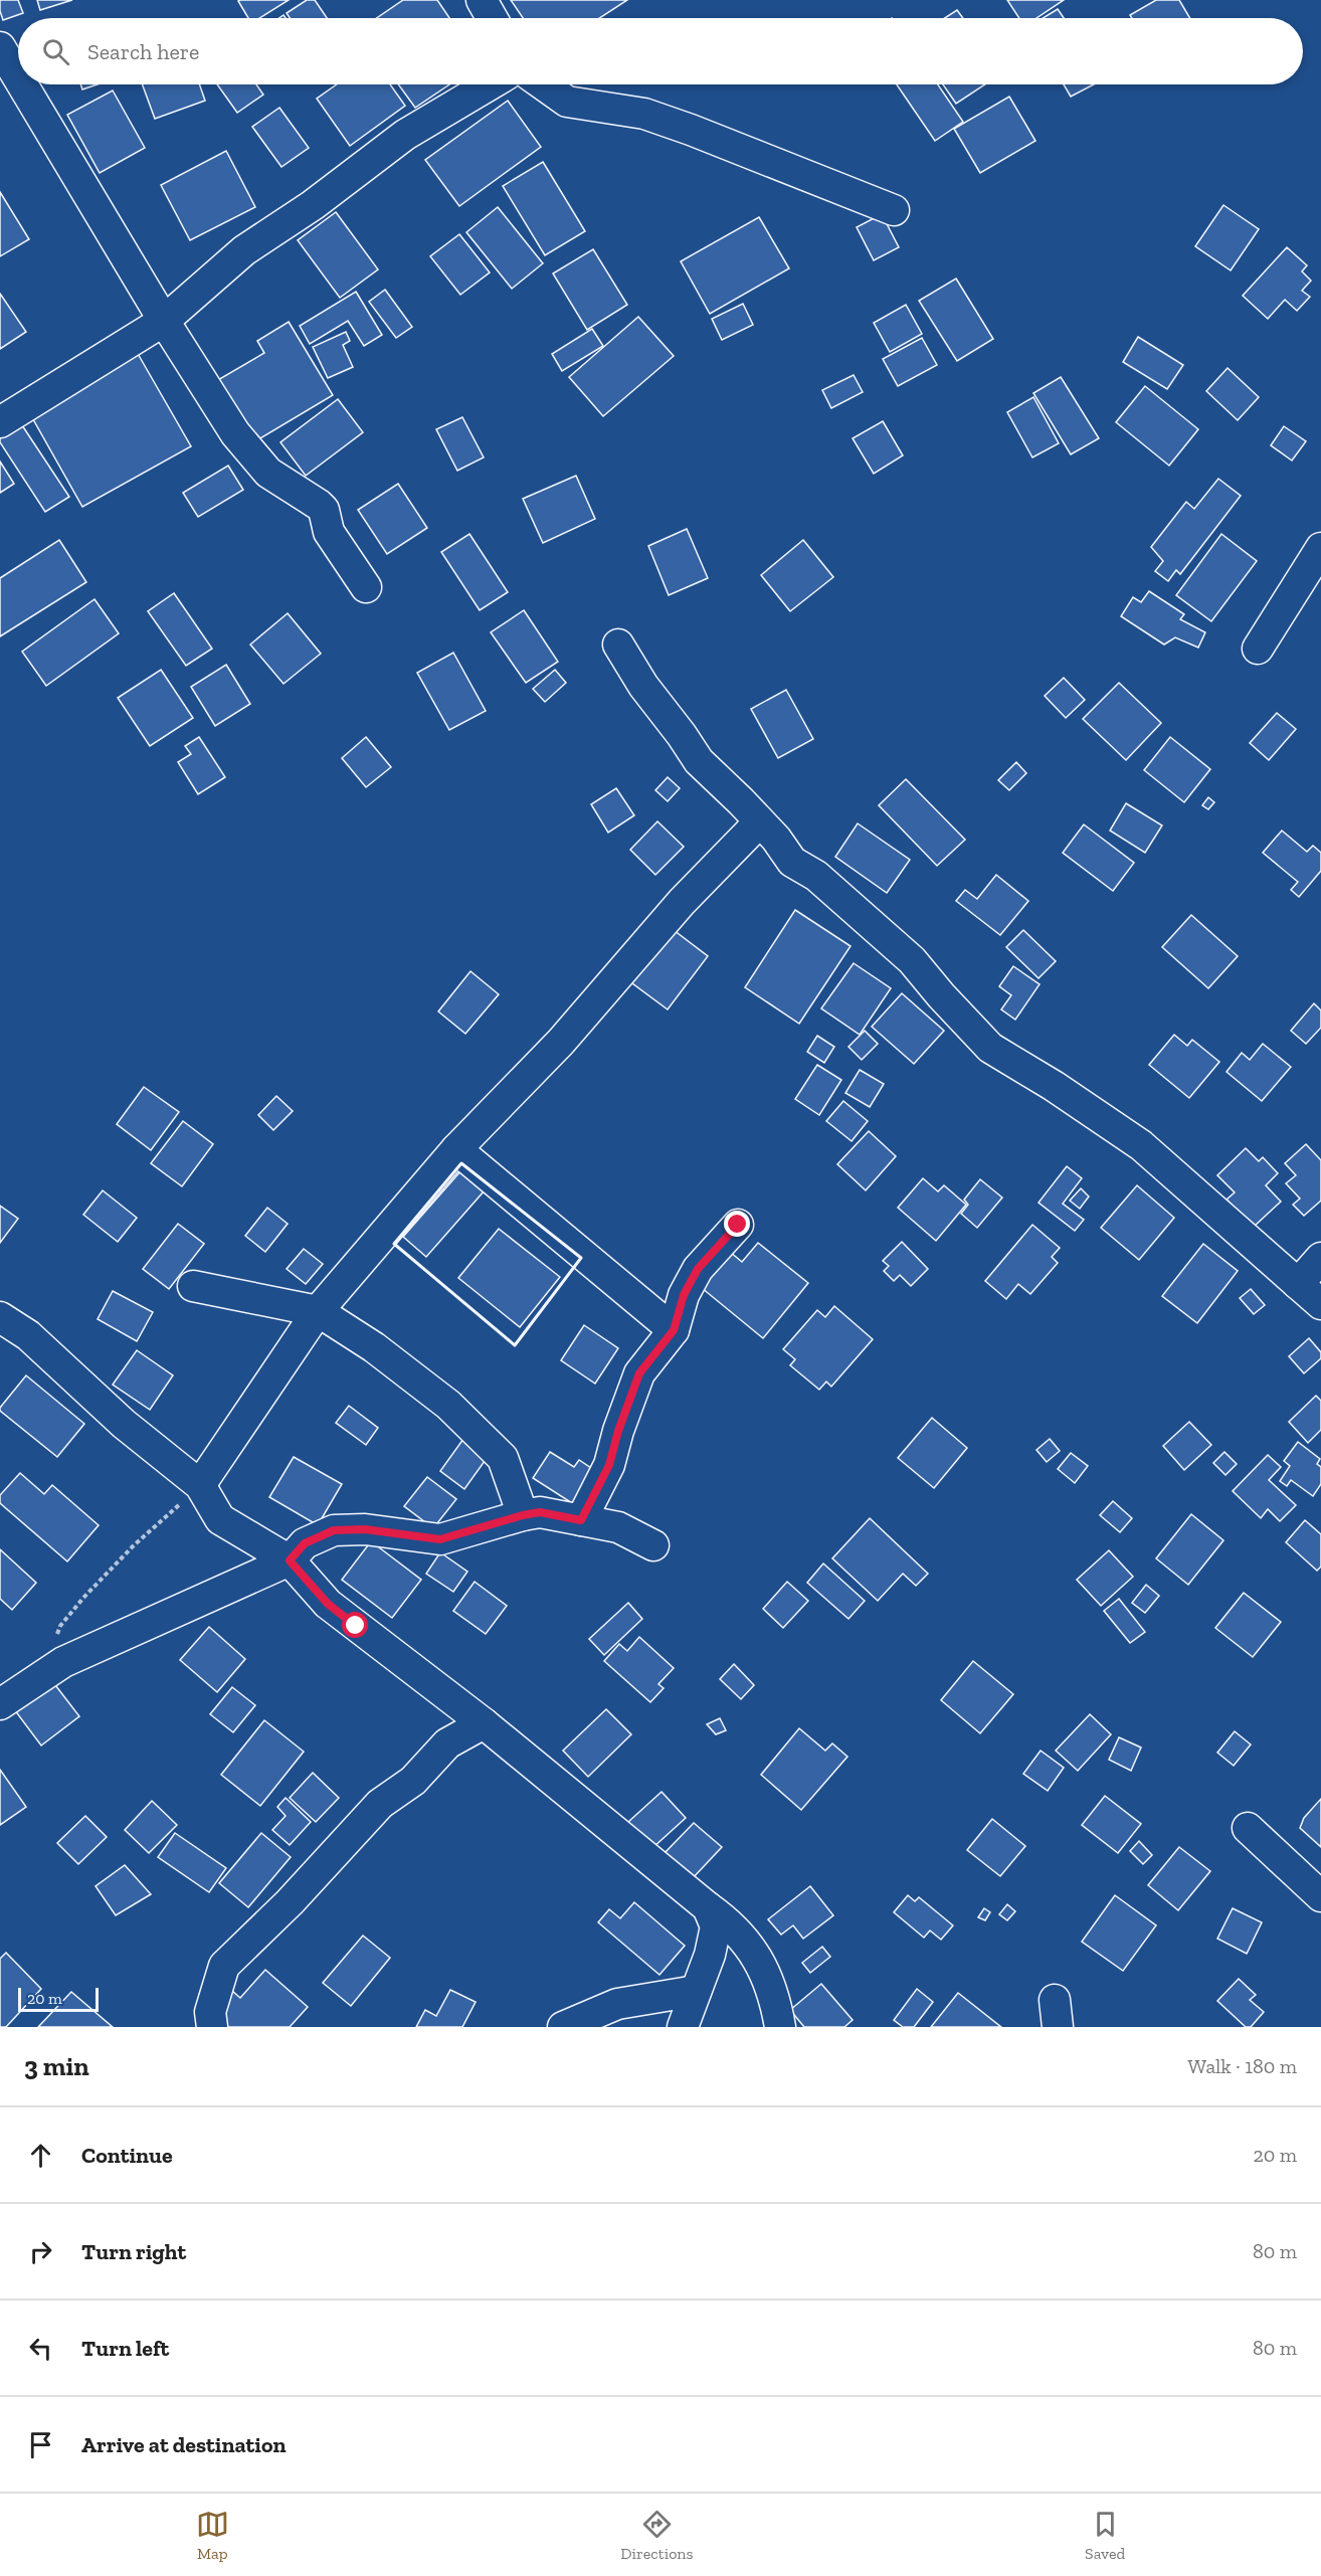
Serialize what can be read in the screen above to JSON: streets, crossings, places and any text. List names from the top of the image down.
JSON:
{
  "scale_bar": "20 m",
  "page": {
    "search": "Search here",
    "scale": "20 m",
    "heading": ["3 min", "Walk · 180 m"],
    "list": [
      ["Continue", "20 m"],
      ["Turn right", "80 m"],
      ["Turn left", "80 m"],
      "Arrive at destination"
    ],
    "nav": ["Map", "Directions", "Saved"]
  }
}
